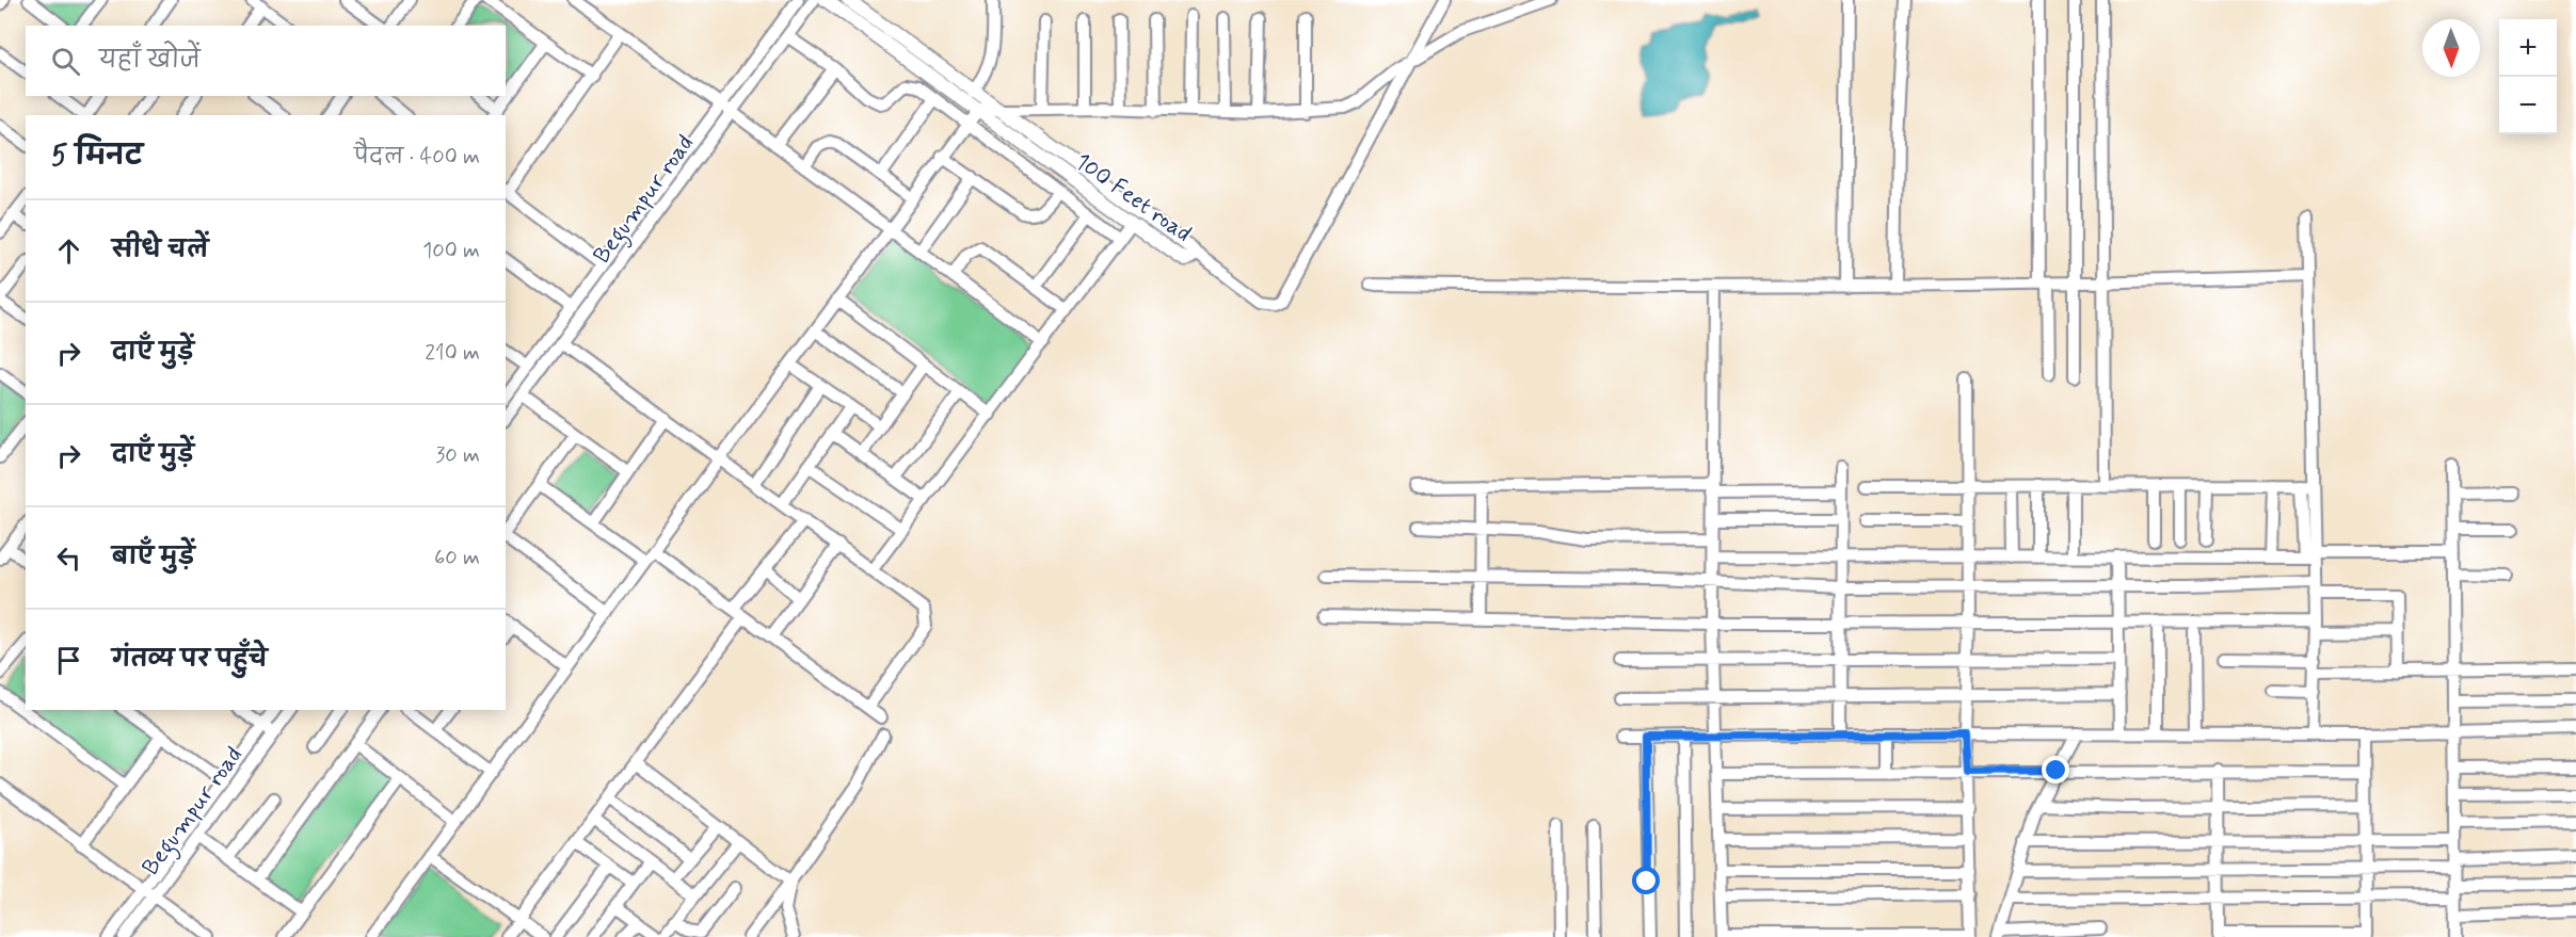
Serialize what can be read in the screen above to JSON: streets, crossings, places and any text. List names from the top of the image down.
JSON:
{
  "streets": {
    "street": ["100 Feet road", "Begumpur road"]
  },
  "north": "bottom",
  "page": {
    "map_buttons": ["+", "−"],
    "search": "यहाँ खोजें",
    "heading": ["5 मिनट", "पैदल · 400 m"],
    "list": [
      ["सीधे चलें", "100 m"],
      ["दाएँ मुड़ें", "210 m"],
      ["दाएँ मुड़ें", "30 m"],
      ["बाएँ मुड़ें", "60 m"],
      "गंतव्य पर पहुँचे"
    ]
  }
}
